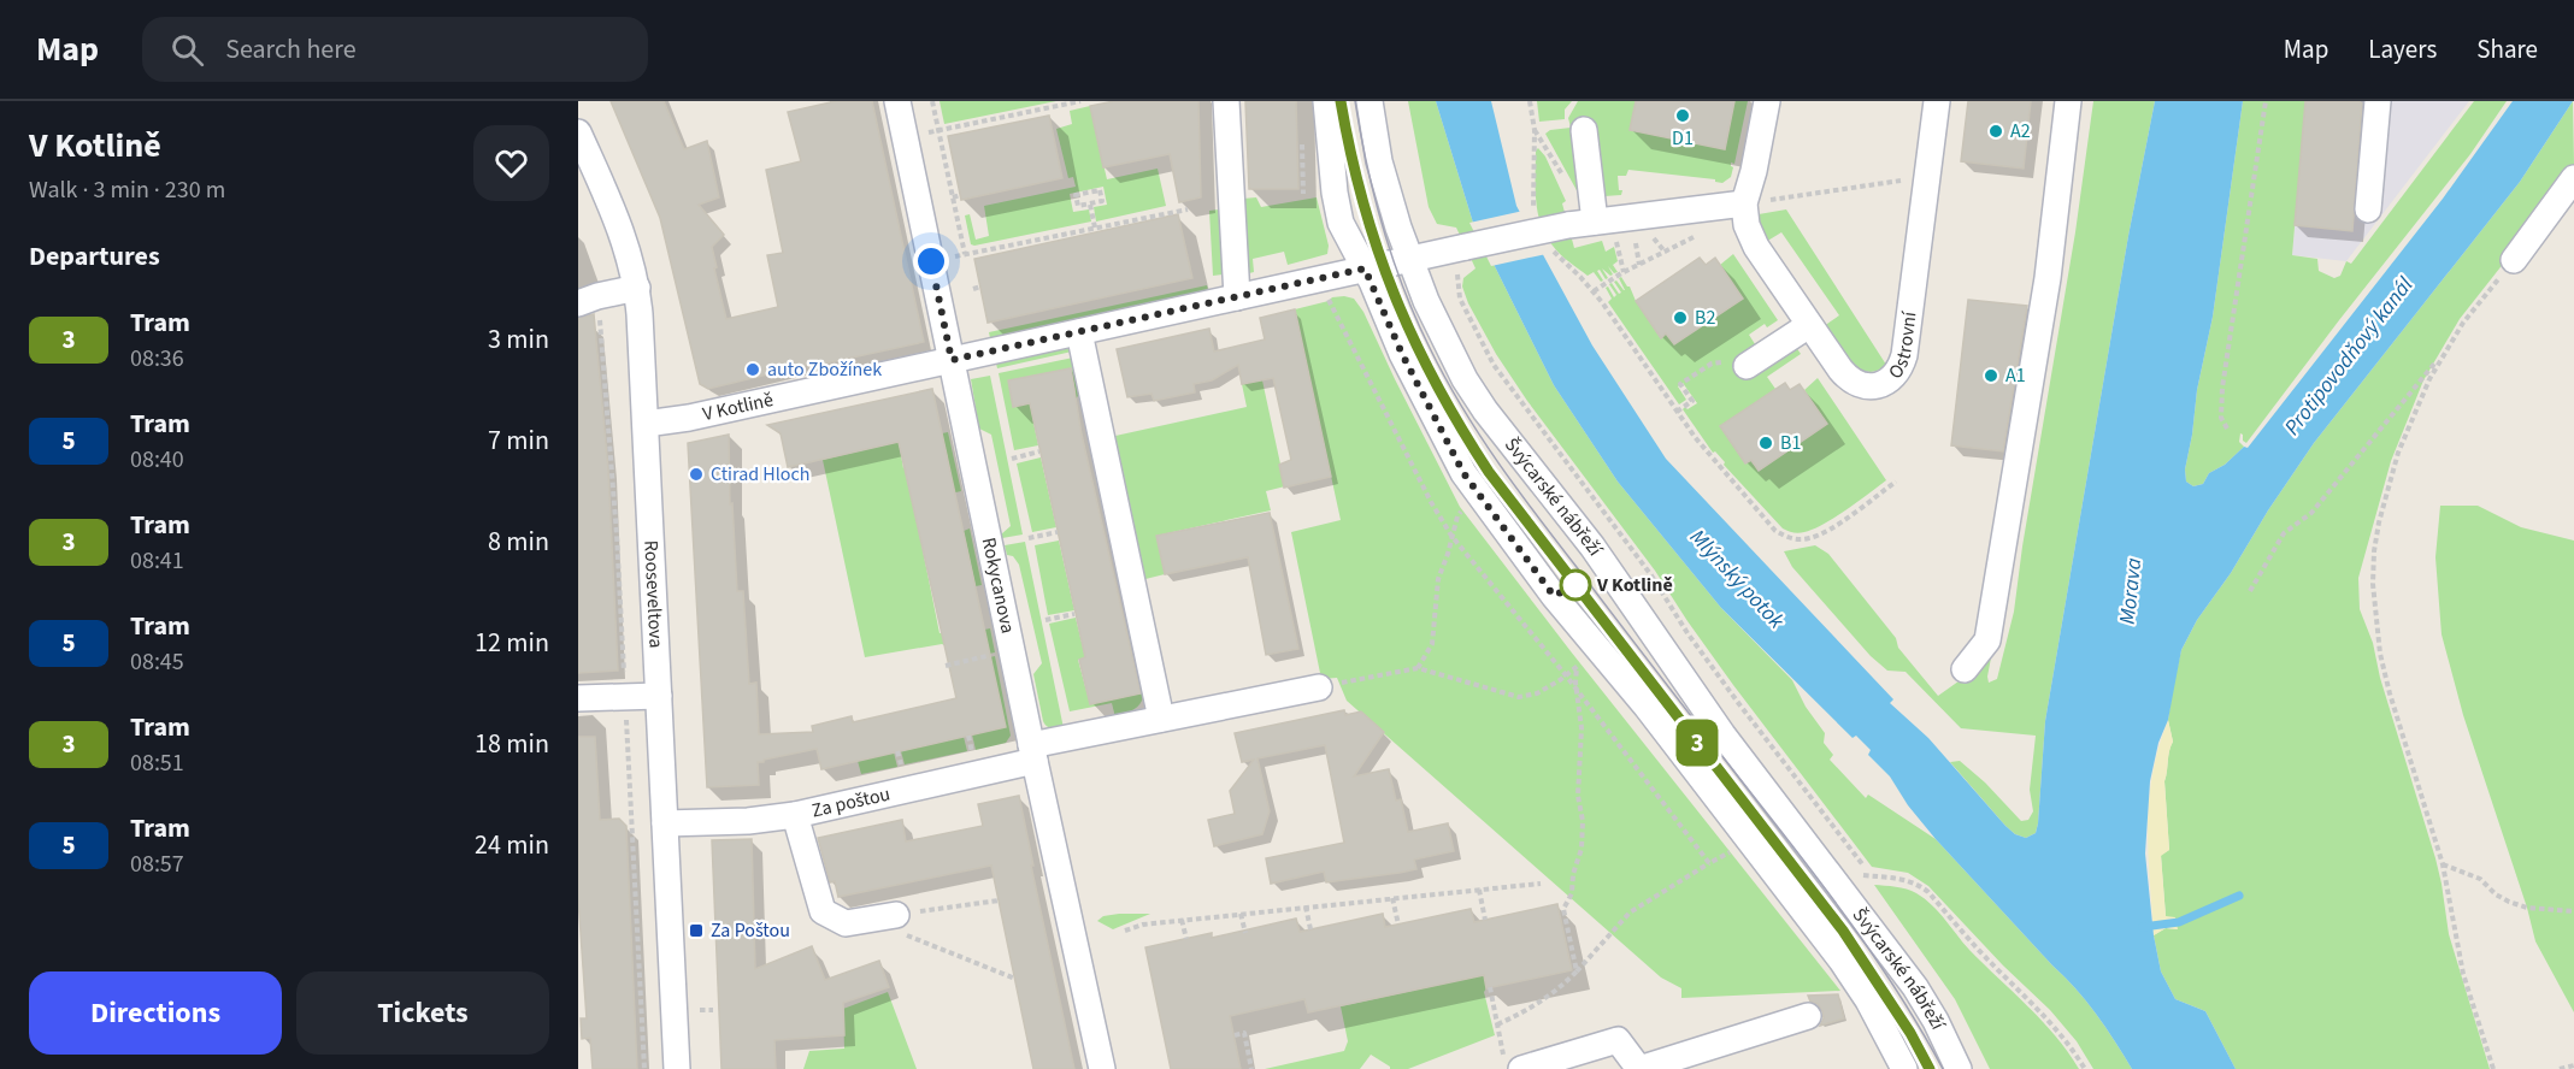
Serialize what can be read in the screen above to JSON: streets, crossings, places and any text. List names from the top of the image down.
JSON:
{
  "streets": {
    "street": [
      "Ostrovní",
      "V Kotlině",
      "Švýcarské nábřeží",
      "Rokycanova",
      "Rooseveltova",
      "Za poštou"
    ]
  },
  "crossings": [
    ["V Kotlině", "Švýcarské nábřeží"],
    ["V Kotlině", "Rokycanova"],
    ["V Kotlině", "Rooseveltova"],
    ["Rokycanova", "Za poštou"],
    ["Rooseveltova", "Za poštou"]
  ],
  "water": ["Protipovodňový kanál", "Mlýnský potok", "Morava"],
  "places": {
    "other": [
      "D1",
      "A2",
      "B2",
      "auto Zbožínek",
      "A1",
      "B1",
      "Ctirad Hloch",
      "V Kotlině"
    ],
    "transit": ["Za Poštou"]
  },
  "lines": ["tram line 3"],
  "page": {
    "header": "Map",
    "search": "Search here",
    "nav": ["Map", "Layers", "Share"],
    "heading": [
      ["V Kotlině", "Walk · 3 min · 230 m"],
      "Departures"
    ],
    "on_map": "3",
    "list": [
      {
        "mark": "3",
        "name": "Tram",
        "note": "08:36",
        "value": "3 min"
      },
      {
        "mark": "5",
        "name": "Tram",
        "note": "08:40",
        "value": "7 min"
      },
      {
        "mark": "3",
        "name": "Tram",
        "note": "08:41",
        "value": "8 min"
      },
      {
        "mark": "5",
        "name": "Tram",
        "note": "08:45",
        "value": "12 min"
      },
      {
        "mark": "3",
        "name": "Tram",
        "note": "08:51",
        "value": "18 min"
      },
      {
        "mark": "5",
        "name": "Tram",
        "note": "08:57",
        "value": "24 min"
      }
    ],
    "buttons": ["Directions", "Tickets"]
  }
}
